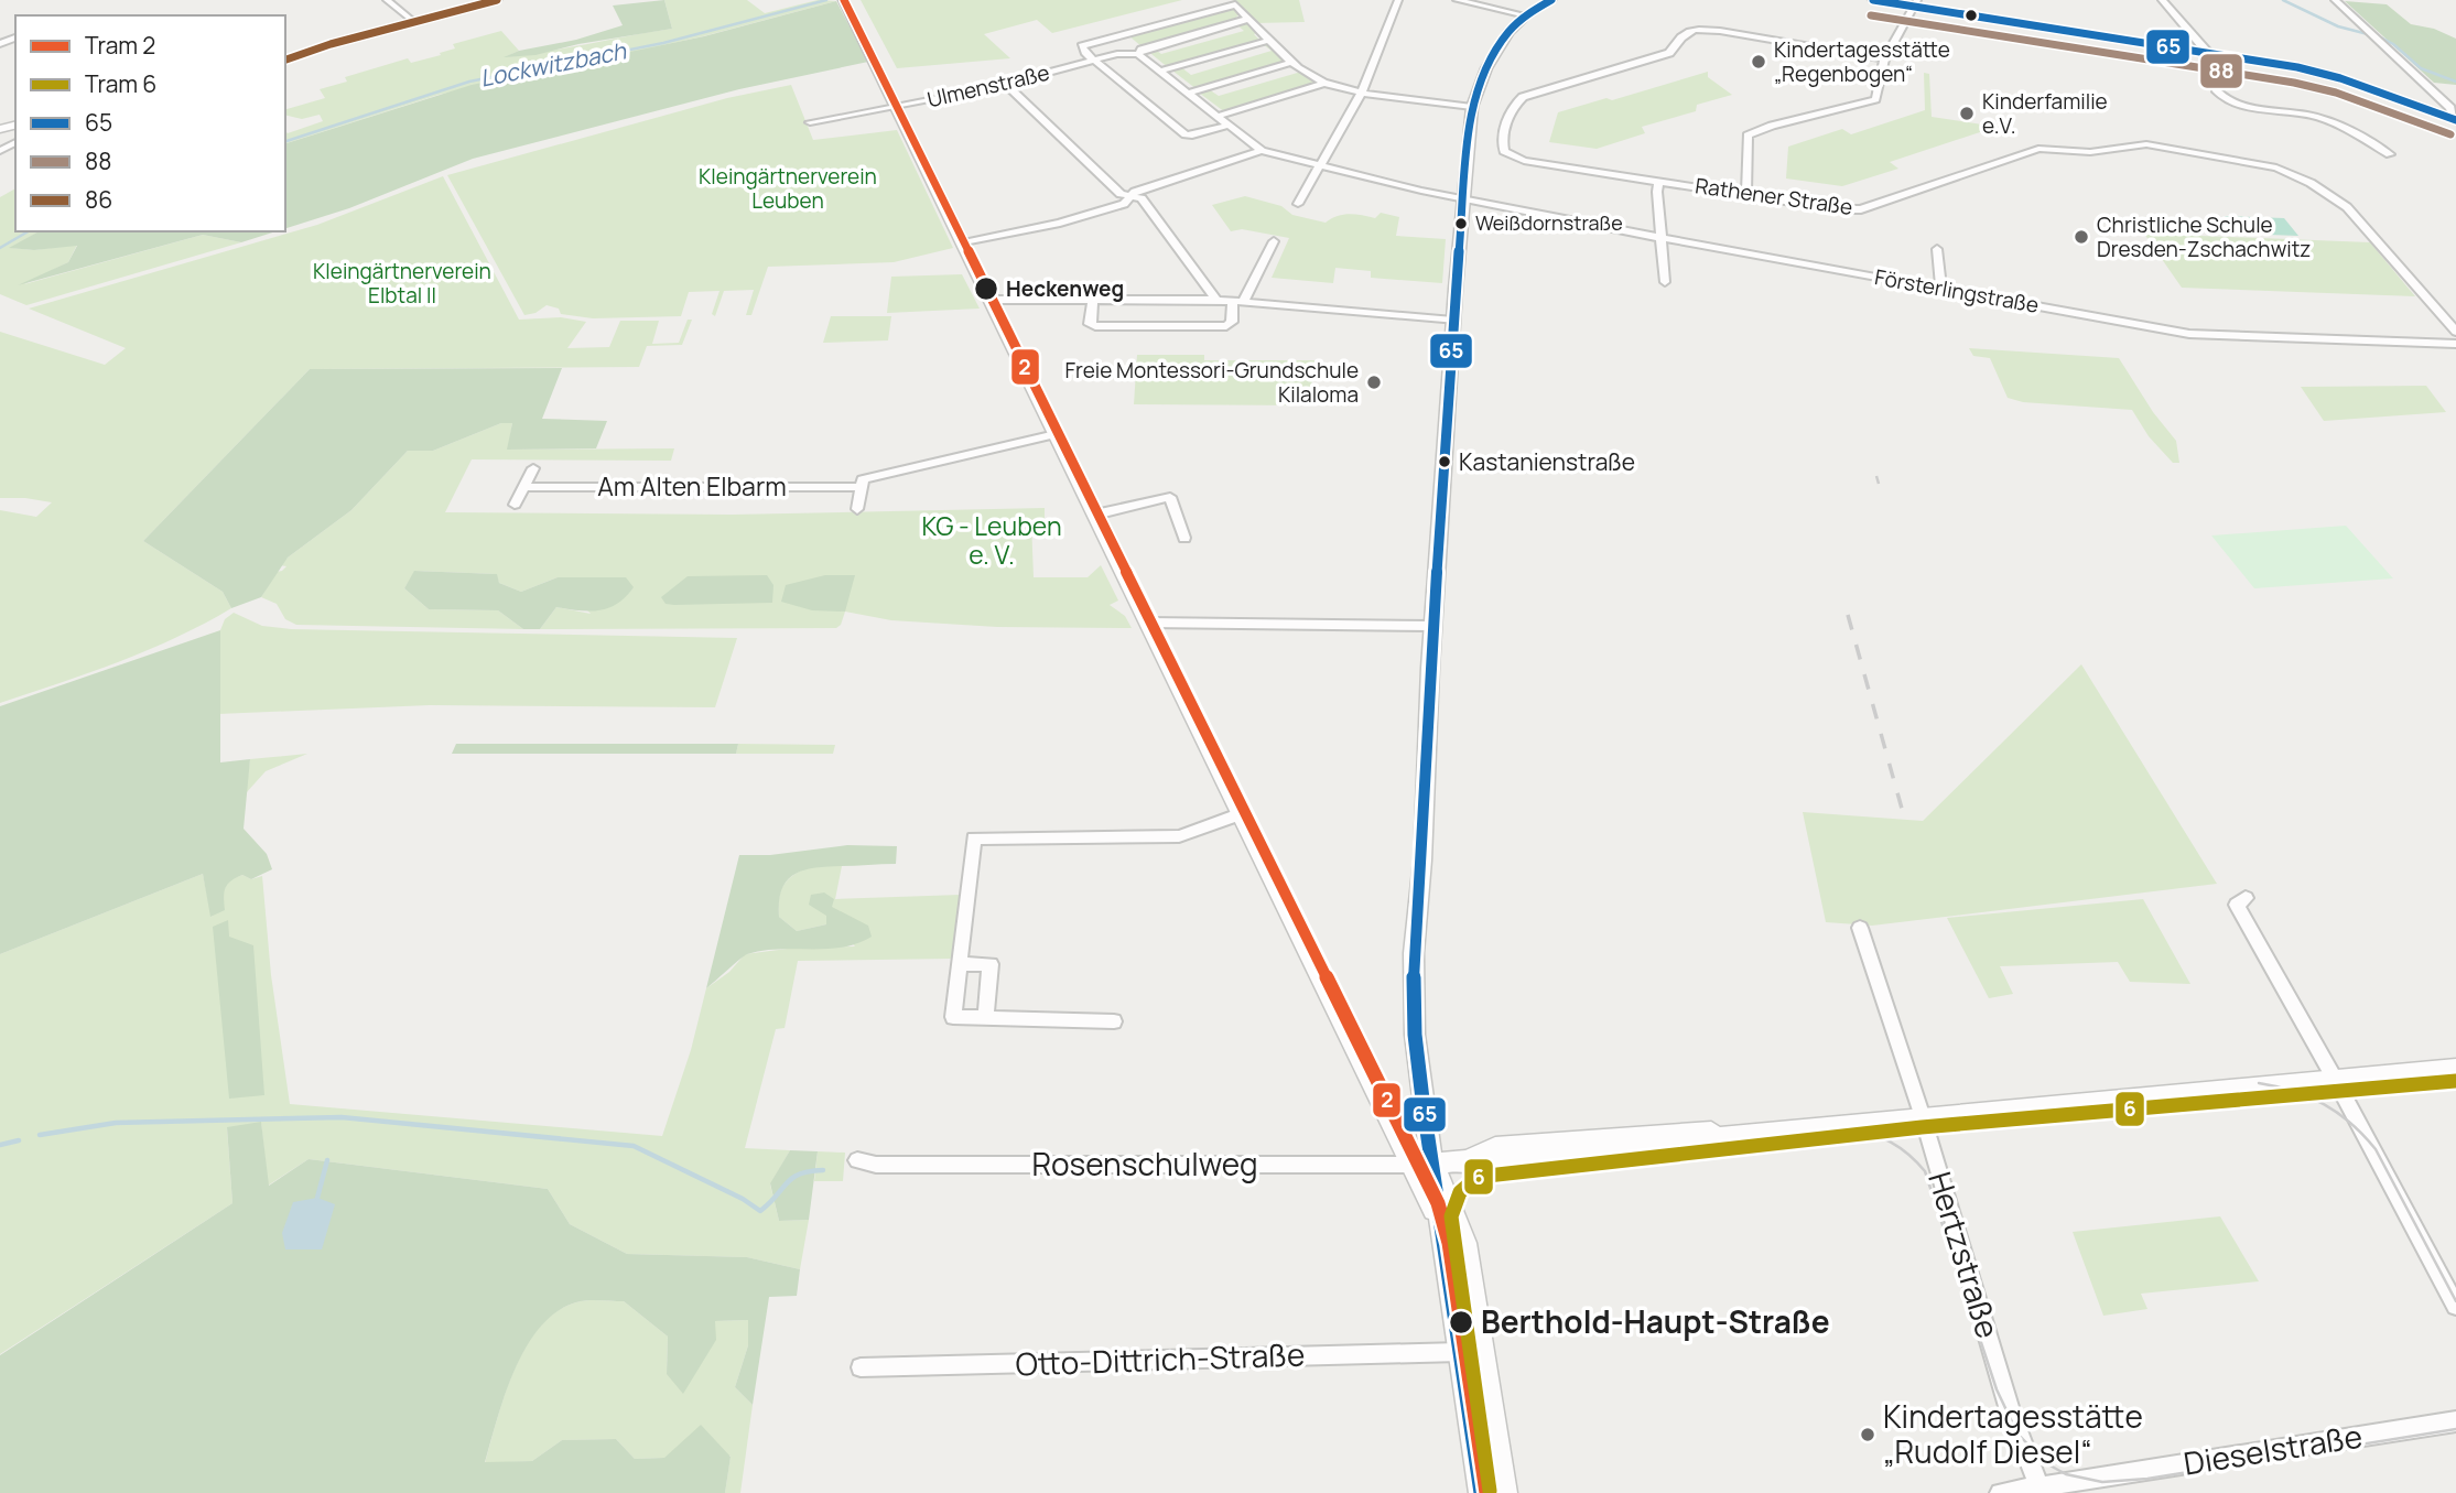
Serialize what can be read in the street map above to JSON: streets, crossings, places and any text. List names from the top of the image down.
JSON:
{
  "streets": {
    "street": [
      "Ulmenstraße",
      "Rathener Straße",
      "Försterlingstraße",
      "Am Alten Elbarm",
      "Rosenschulweg",
      "Hertzstraße",
      "Otto-Dittrich-Straße",
      "Dieselstraße"
    ]
  },
  "crossings": [
    ["Hertzstraße", "Dieselstraße"]
  ],
  "water": ["Lockwitzbach"],
  "parks": ["Kleingärtnerverein Leuben", "Kleingärtnerverein Elbtal II", "KG - Leuben e. V."],
  "places": [
    "Kindertagesstätte „Regenbogen“",
    "Kinderfamilie e.V.",
    "Weißdornstraße",
    "Christliche Schule Dresden-Zschachwitz",
    "Heckenweg",
    "Freie Montessori-Grundschule Kilaloma",
    "Kastanienstraße",
    "Berthold-Haupt-Straße",
    "Kindertagesstätte „Rudolf Diesel“"
  ],
  "lines": [
    "tram line 2",
    "transit line 65",
    "transit line 86",
    "transit line 88",
    "tram line 6"
  ],
  "legend": [
    "Tram 2",
    "Tram 6",
    "65",
    "88",
    "86"
  ]
}
